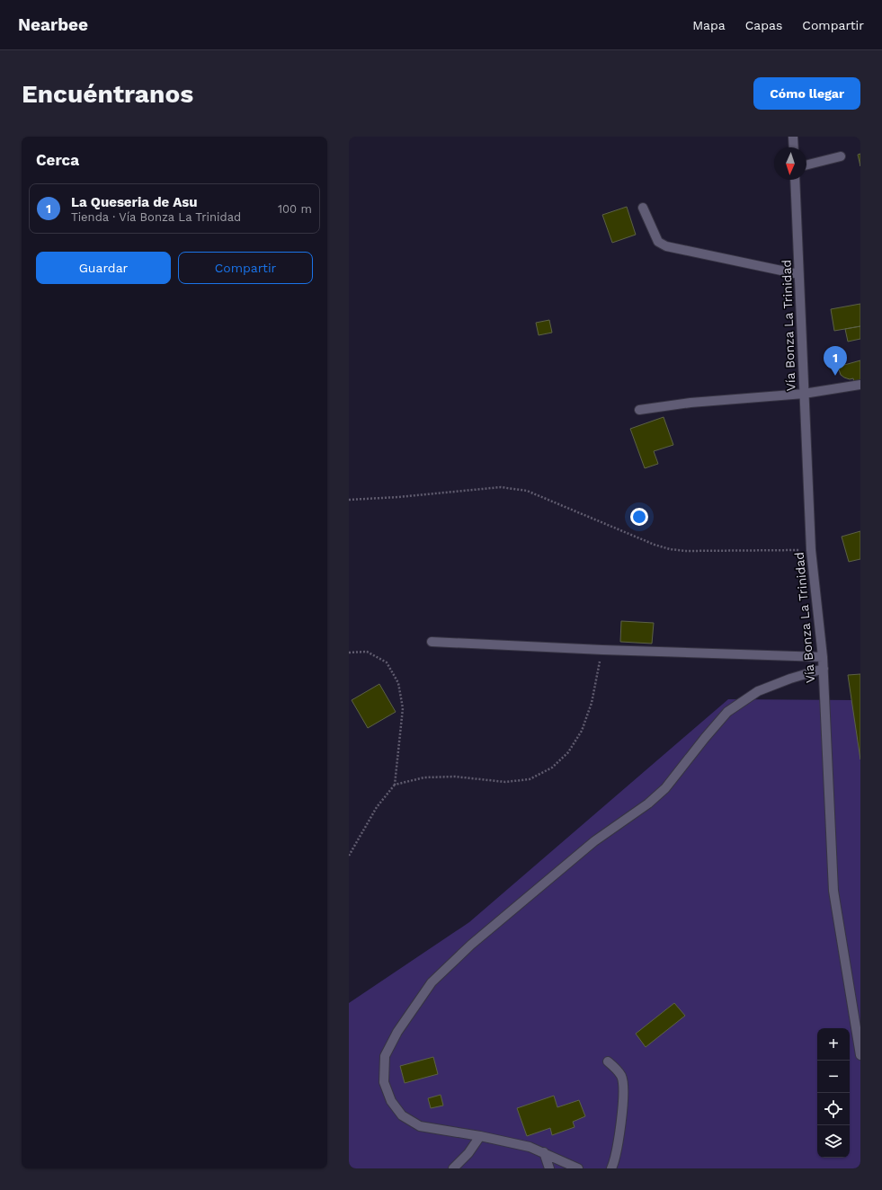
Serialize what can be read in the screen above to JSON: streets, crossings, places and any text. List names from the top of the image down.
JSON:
{
  "streets": {
    "street": ["Vía Bonza La Trinidad"]
  },
  "north": "bottom",
  "page": {
    "header": "Nearbee",
    "nav": ["Mapa", "Capas", "Compartir"],
    "buttons": [
      "Cómo llegar",
      ["Guardar", "Compartir"]
    ],
    "title": "Encuéntranos",
    "heading": "Cerca",
    "list": [
      {
        "mark": "1",
        "name": "La Queseria de Asu",
        "note": "Tienda · Vía Bonza La Trinidad",
        "value": "100 m"
      }
    ],
    "pins": "1",
    "map_buttons": ["+", "−"]
  }
}
